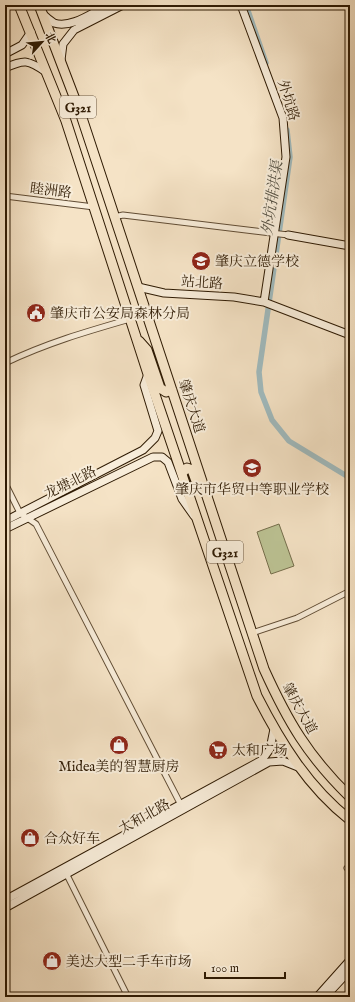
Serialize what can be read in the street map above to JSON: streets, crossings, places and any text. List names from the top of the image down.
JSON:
{
  "streets": {
    "highway": ["G321", "肇庆大道"],
    "main road": [
      "外坑路",
      "站北路",
      "龙塘北路",
      "太和北路"
    ],
    "street": ["睦洲路"]
  },
  "crossings": [
    ["外坑路", "站北路"],
    ["G321", "睦洲路"],
    ["G321", "龙塘北路"],
    ["G321", "太和北路"],
    ["站北路", "肇庆大道"]
  ],
  "water": ["外坑排洪渠"],
  "places": {
    "school or university": ["肇庆立德学校", "肇庆市华贸中等职业学校"],
    "public building": ["肇庆市公安局森林分局"],
    "shop": ["Midea美的智慧厨房", "合众好车", "美达大型二手车市场"],
    "supermarket": ["太和广场"]
  },
  "scale_bar": "100 m",
  "north": "top right"
}
